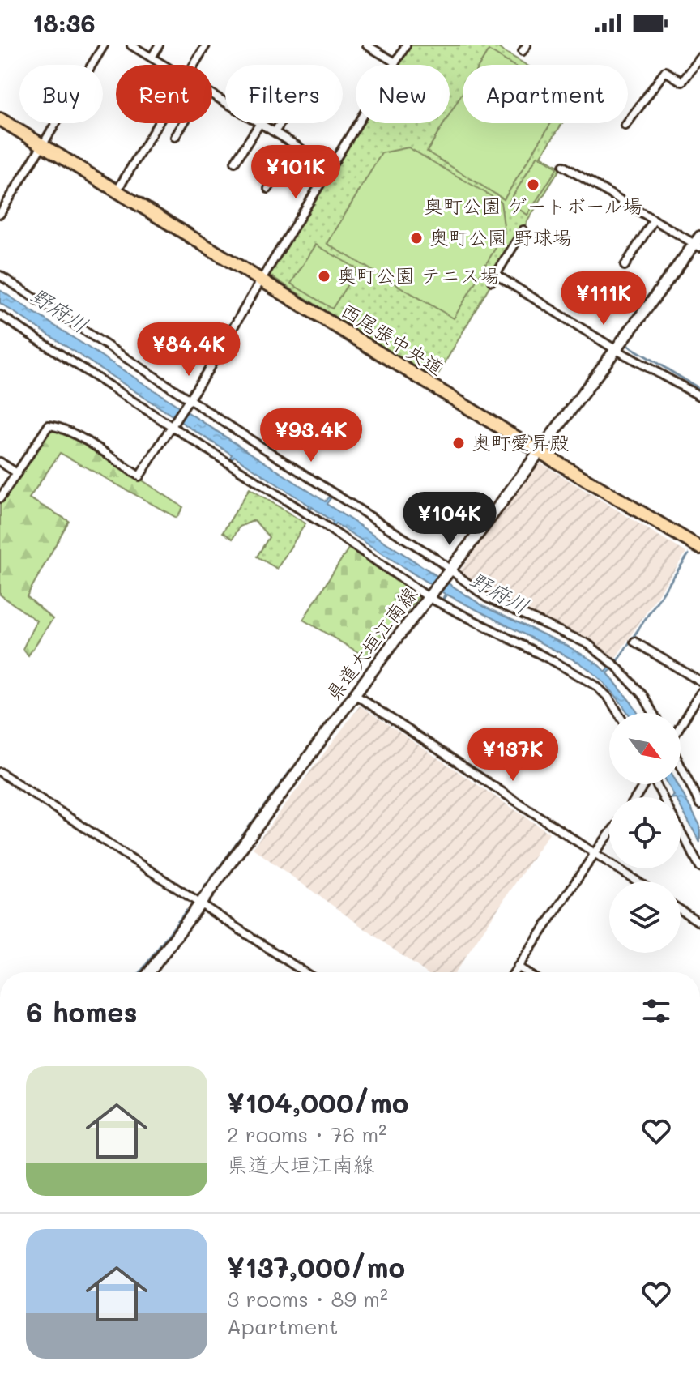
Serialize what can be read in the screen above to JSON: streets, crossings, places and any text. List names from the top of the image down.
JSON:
{
  "streets": {
    "main road": ["西尾張中央道", "県道大垣江南線"]
  },
  "crossings": [
    ["西尾張中央道", "県道大垣江南線"]
  ],
  "water": ["野府川"],
  "places": [
    "奥町公園 ゲートボール場",
    "奥町公園 野球場",
    "奥町公園 テニス場",
    "奥町愛昇殿"
  ],
  "north": "bottom right",
  "page": {
    "status": "18:36",
    "chip": [
      "Buy",
      "Rent",
      "Filters",
      "New",
      "Apartment"
    ],
    "price": [
      "¥101K",
      "¥111K",
      "¥84.4K",
      "¥93.4K",
      "¥104K",
      "¥137K"
    ],
    "heading": "6 homes",
    "list": [
      {
        "name": "¥104,000/mo",
        "note": "2 rooms · 76 m² · 県道大垣江南線"
      },
      {
        "name": "¥137,000/mo",
        "note": "3 rooms · 89 m² · Apartment"
      }
    ]
  }
}
